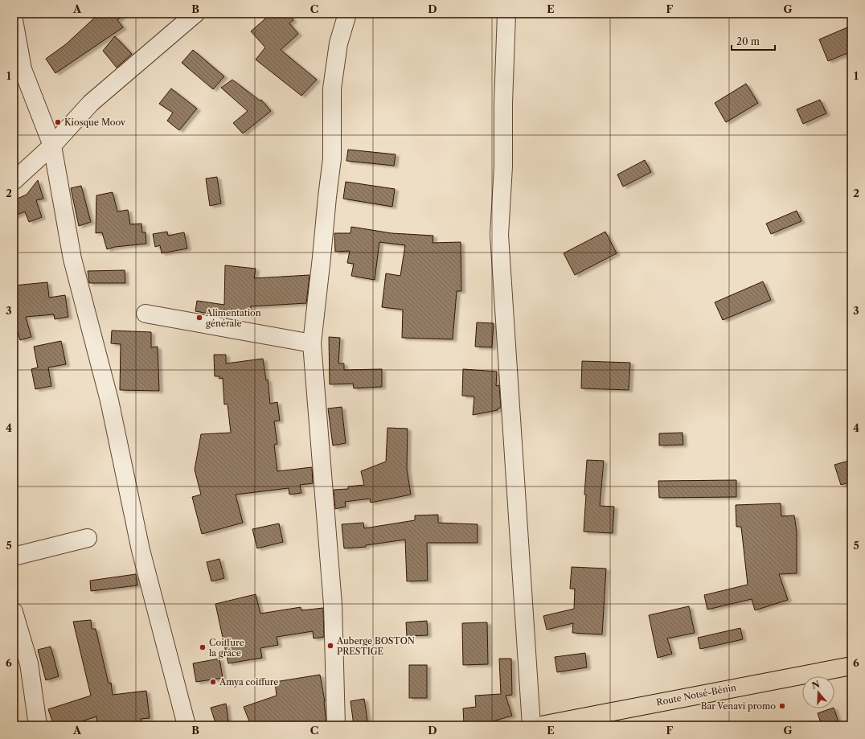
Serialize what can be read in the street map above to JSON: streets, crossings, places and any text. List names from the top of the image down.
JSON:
{
  "streets": {
    "main road": ["Route Notsé-Bénin"]
  },
  "places": [
    "Kiosque Moov",
    "Alimentation générale",
    "Auberge BOSTON PRESTIGE",
    "Coiffure la grâce",
    "Amya coiffure",
    "Bar Venavi promo"
  ],
  "scale_bar": "20 m",
  "north": "top",
  "grid": {
    "columns": [
      "A",
      "B",
      "C",
      "D",
      "E",
      "F",
      "G"
    ],
    "rows": [
      "1",
      "2",
      "3",
      "4",
      "5",
      "6"
    ]
  }
}
